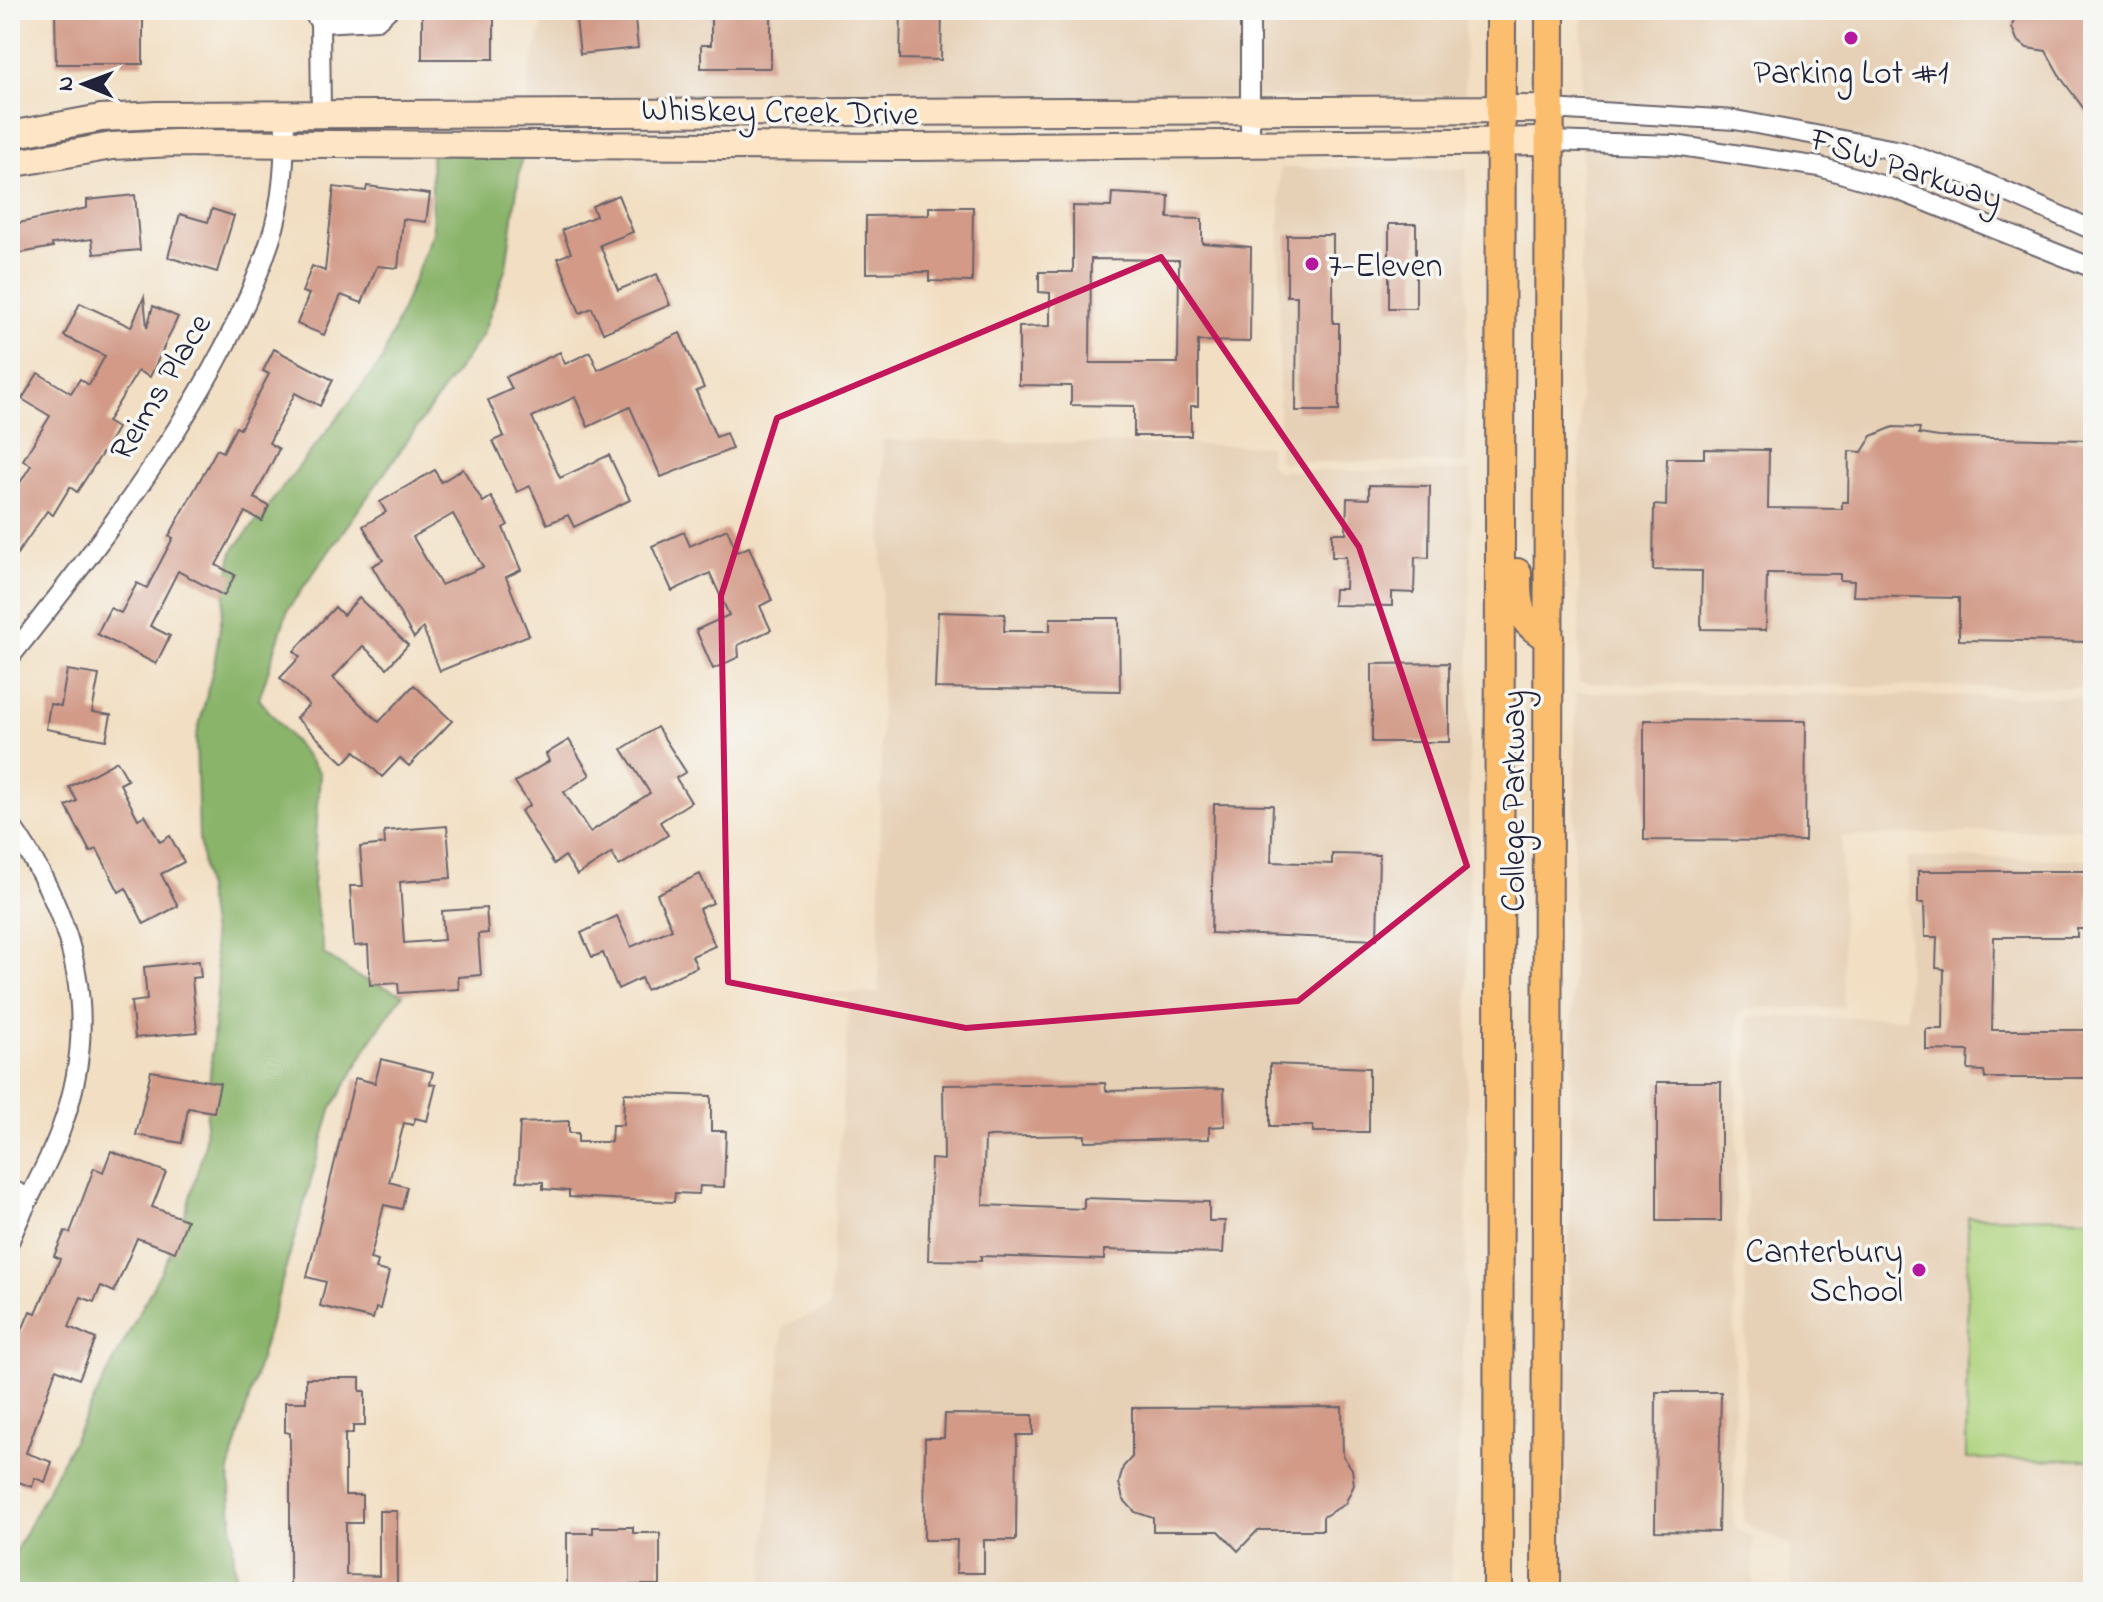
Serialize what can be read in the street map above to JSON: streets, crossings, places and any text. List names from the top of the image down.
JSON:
{
  "streets": {
    "main road": ["College Parkway"],
    "street": ["Whiskey Creek Drive", "FSW Parkway", "Reims Place"]
  },
  "crossings": [
    ["Whiskey Creek Drive", "FSW Parkway"],
    ["Whiskey Creek Drive", "Reims Place"],
    ["Whiskey Creek Drive", "College Parkway"],
    ["FSW Parkway", "College Parkway"]
  ],
  "places": ["Parking Lot #1", "7-Eleven", "Canterbury School"],
  "north": "left"
}
